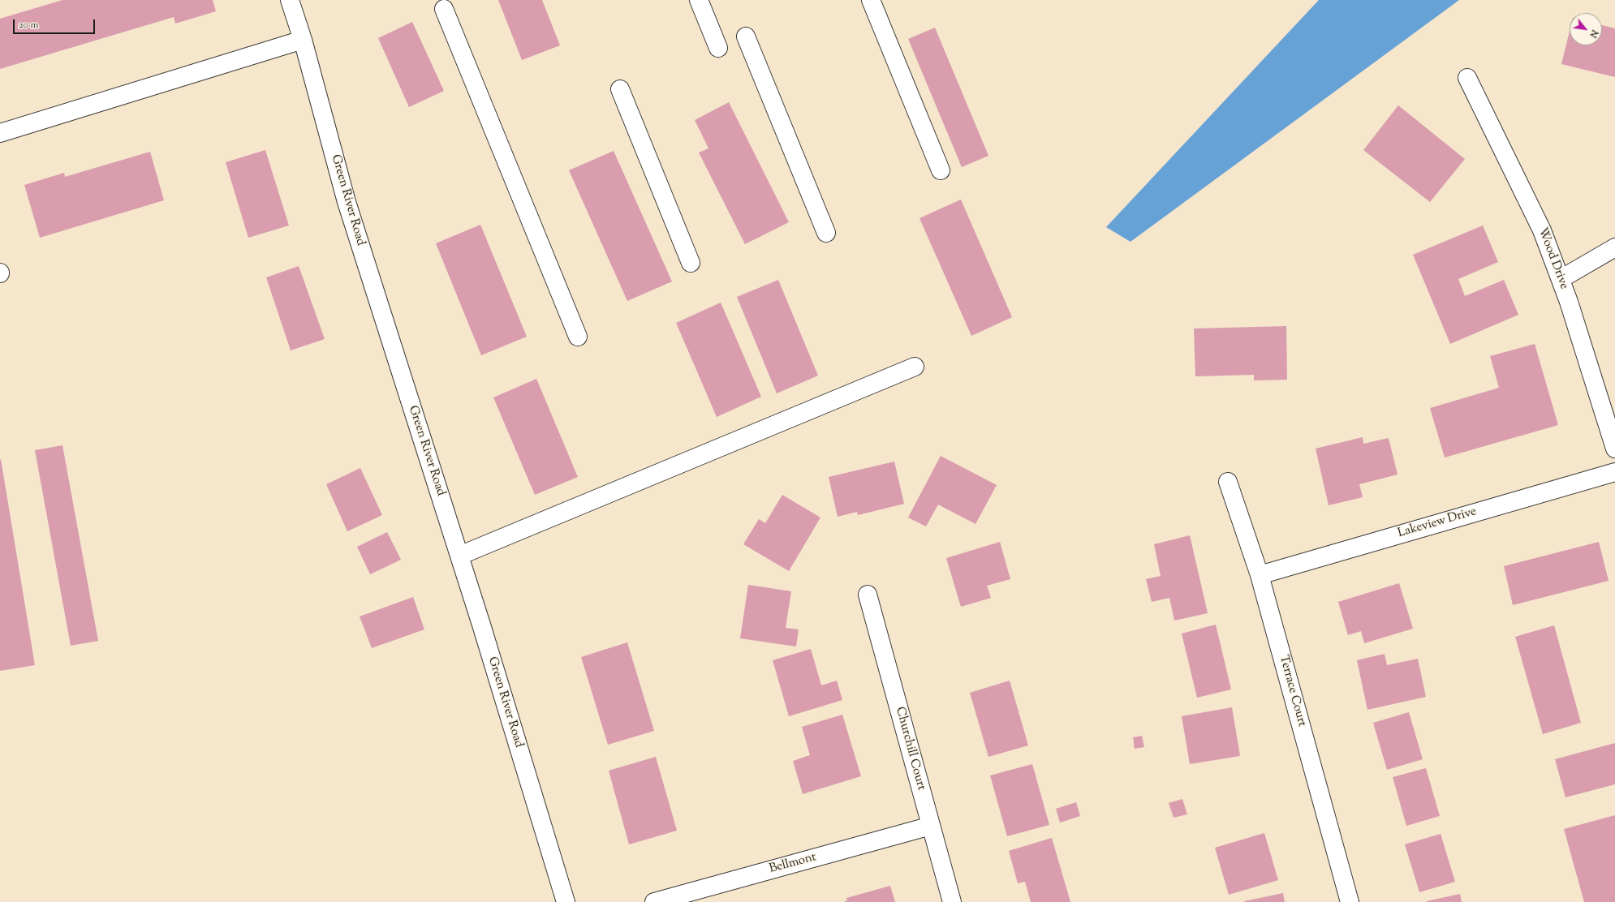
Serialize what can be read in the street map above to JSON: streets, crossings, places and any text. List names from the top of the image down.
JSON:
{
  "streets": {
    "street": [
      "Green River Road",
      "Wood Drive",
      "Lakeview Drive",
      "Terrace Court",
      "Churchill Court",
      "Bellmont"
    ]
  },
  "crossings": [
    ["Lakeview Drive", "Terrace Court"],
    ["Churchill Court", "Bellmont"]
  ],
  "scale_bar": "20 m",
  "north": "bottom right"
}
